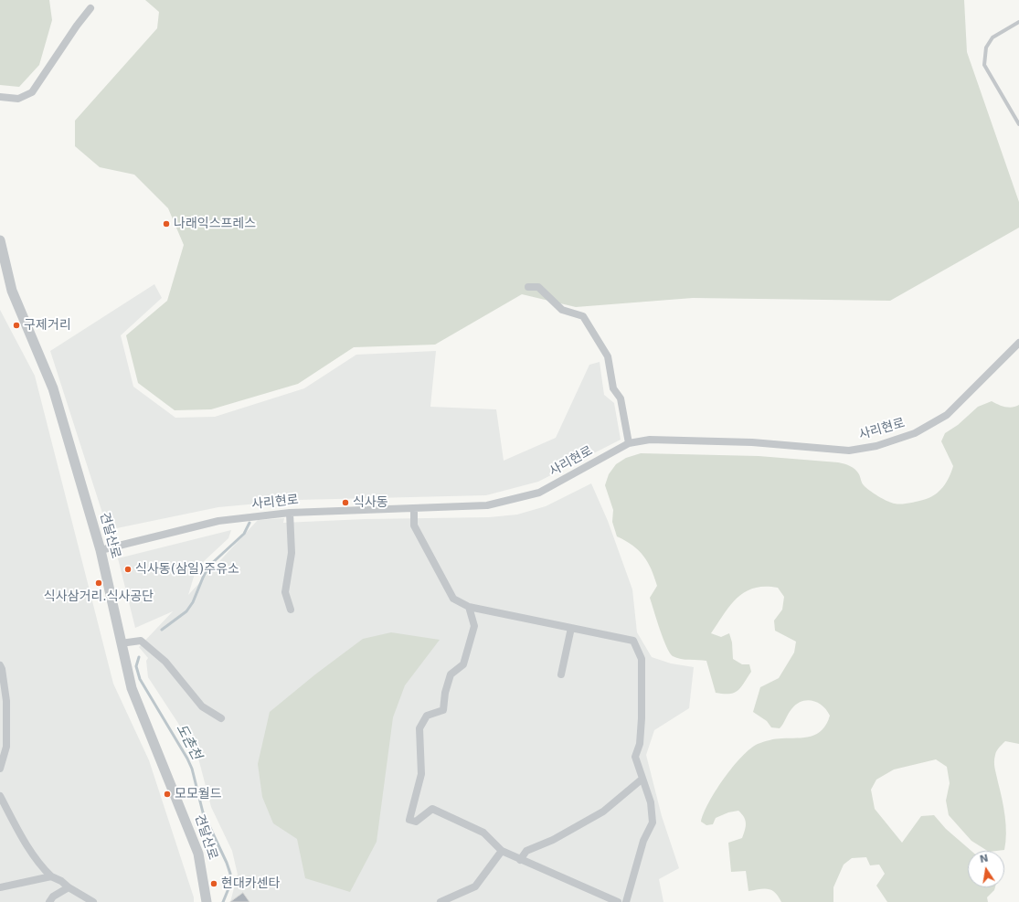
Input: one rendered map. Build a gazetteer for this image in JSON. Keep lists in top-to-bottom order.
{
  "streets": {
    "street": ["사리현로", "견달산로"]
  },
  "crossings": [
    ["사리현로", "견달산로"]
  ],
  "water": ["도촌천"],
  "places": [
    "나래익스프레스",
    "구제거리",
    "식사동",
    "식사동(삼일)주유소",
    "식사삼거리.식사공단",
    "모모월드",
    "현대카센타"
  ],
  "north": "top"
}
